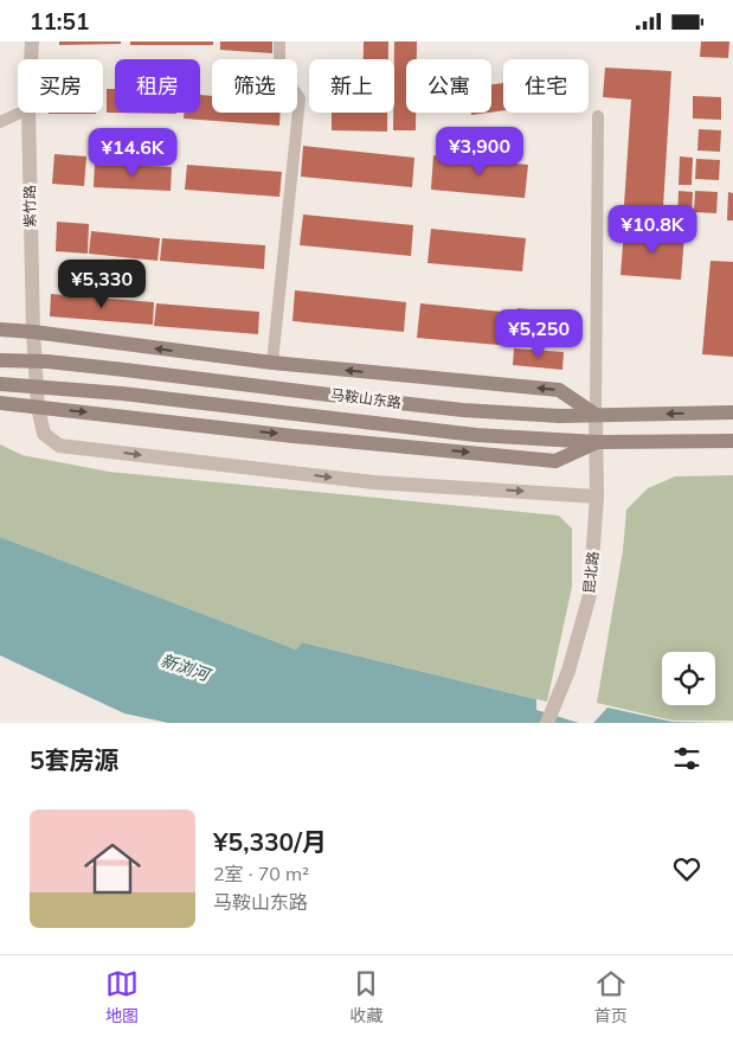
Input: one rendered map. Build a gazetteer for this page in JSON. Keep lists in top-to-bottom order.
{
  "streets": {
    "main road": ["马鞍山东路"],
    "street": ["紫竹路", "昆北路"]
  },
  "crossings": [
    ["紫竹路", "昆北路"],
    ["马鞍山东路", "昆北路"]
  ],
  "one_way": ["紫竹路"],
  "water": ["新浏河"],
  "page": {
    "status": "11:51",
    "chip": [
      "买房",
      "租房",
      "筛选",
      "新上",
      "公寓",
      "住宅"
    ],
    "price": [
      "¥3,900",
      "¥14.6K",
      "¥10.8K",
      "¥5,330",
      "¥5,250"
    ],
    "heading": "5套房源",
    "list": [
      {
        "name": "¥5,330/月",
        "note": "2室 · 70 m² · 马鞍山东路"
      }
    ],
    "tabs": ["地图", "收藏", "首页"]
  }
}
